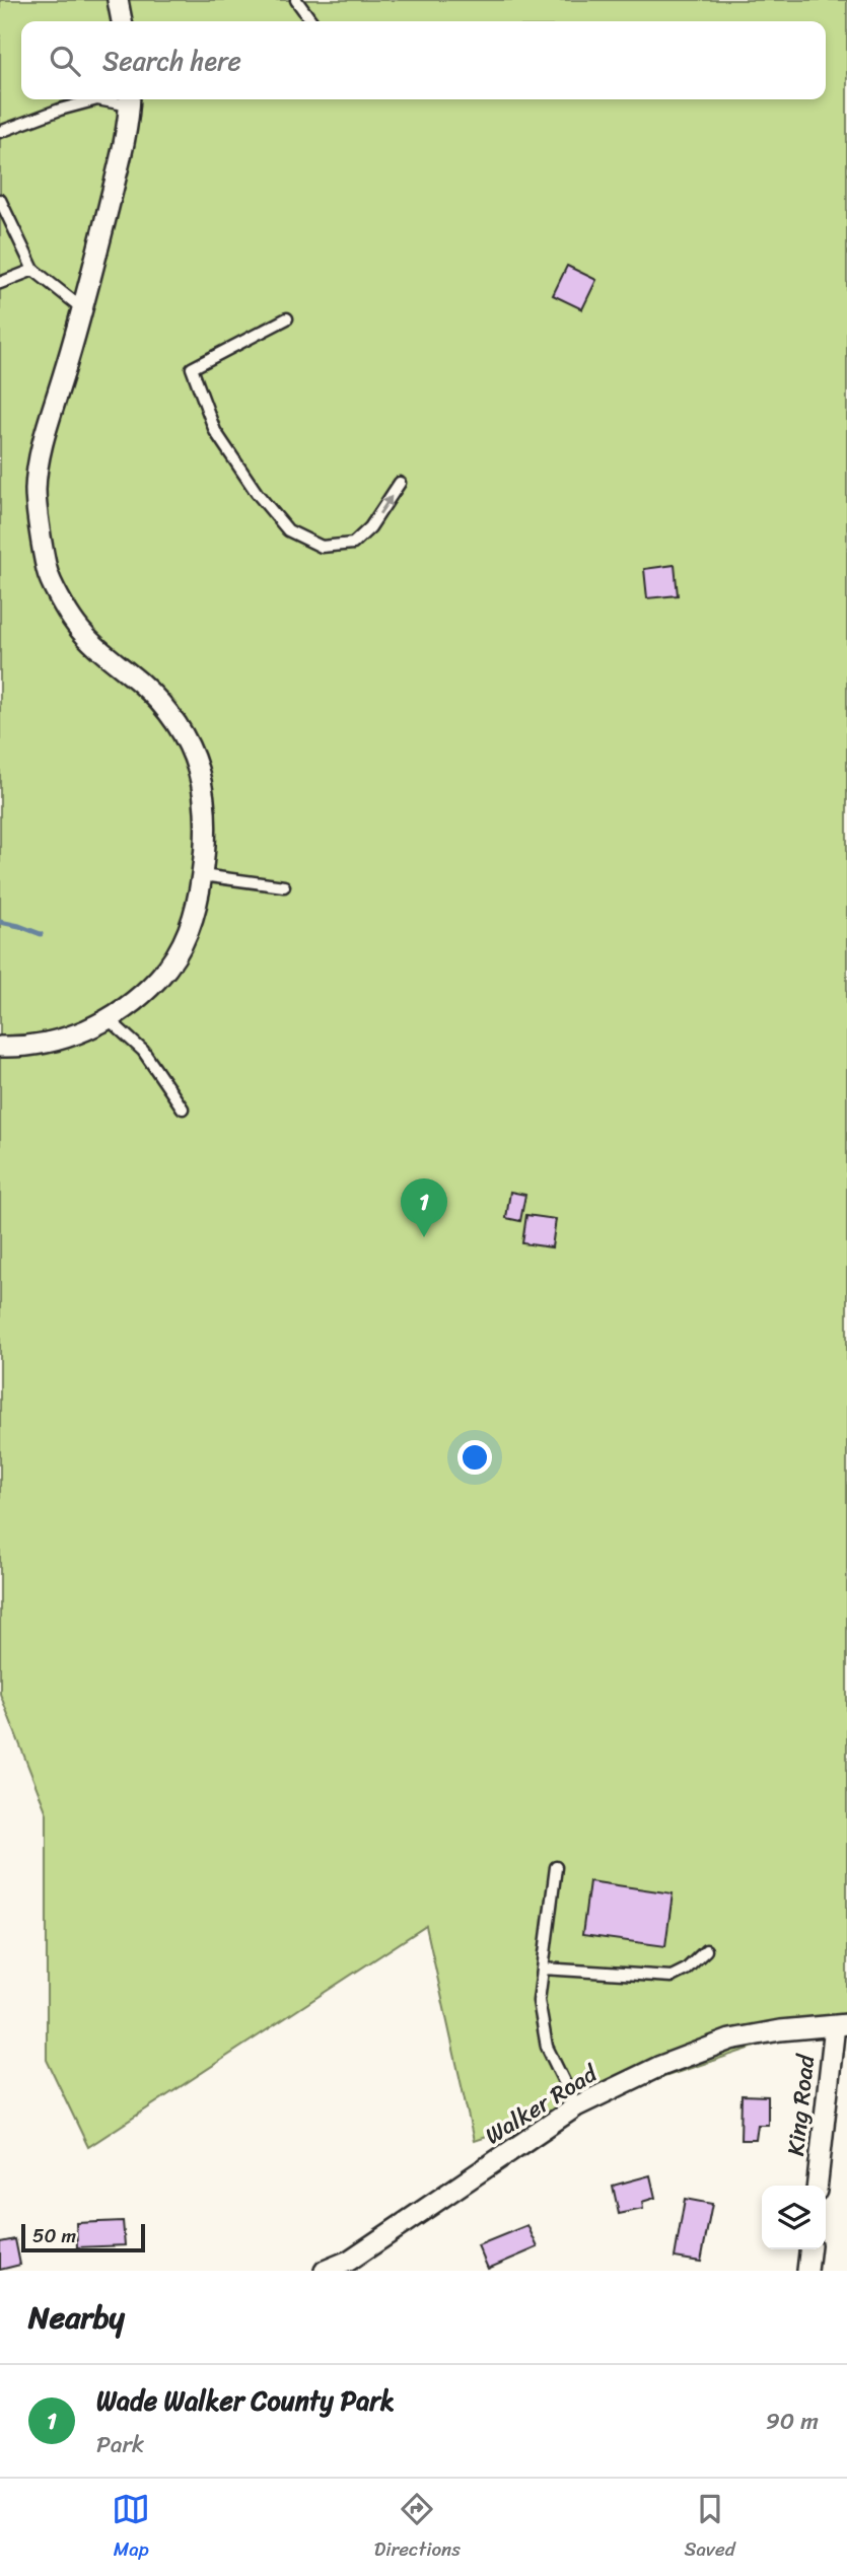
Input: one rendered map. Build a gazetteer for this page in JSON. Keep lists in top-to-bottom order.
{
  "streets": {
    "street": ["Walker Road", "King Road"]
  },
  "crossings": [
    ["Walker Road", "King Road"]
  ],
  "scale_bar": "50 m",
  "page": {
    "search": "Search here",
    "pins": "1",
    "scale": "50 m",
    "heading": "Nearby",
    "list": [
      {
        "mark": "1",
        "name": "Wade Walker County Park",
        "note": "Park",
        "value": "90 m"
      }
    ],
    "nav": ["Map", "Directions", "Saved"]
  }
}
